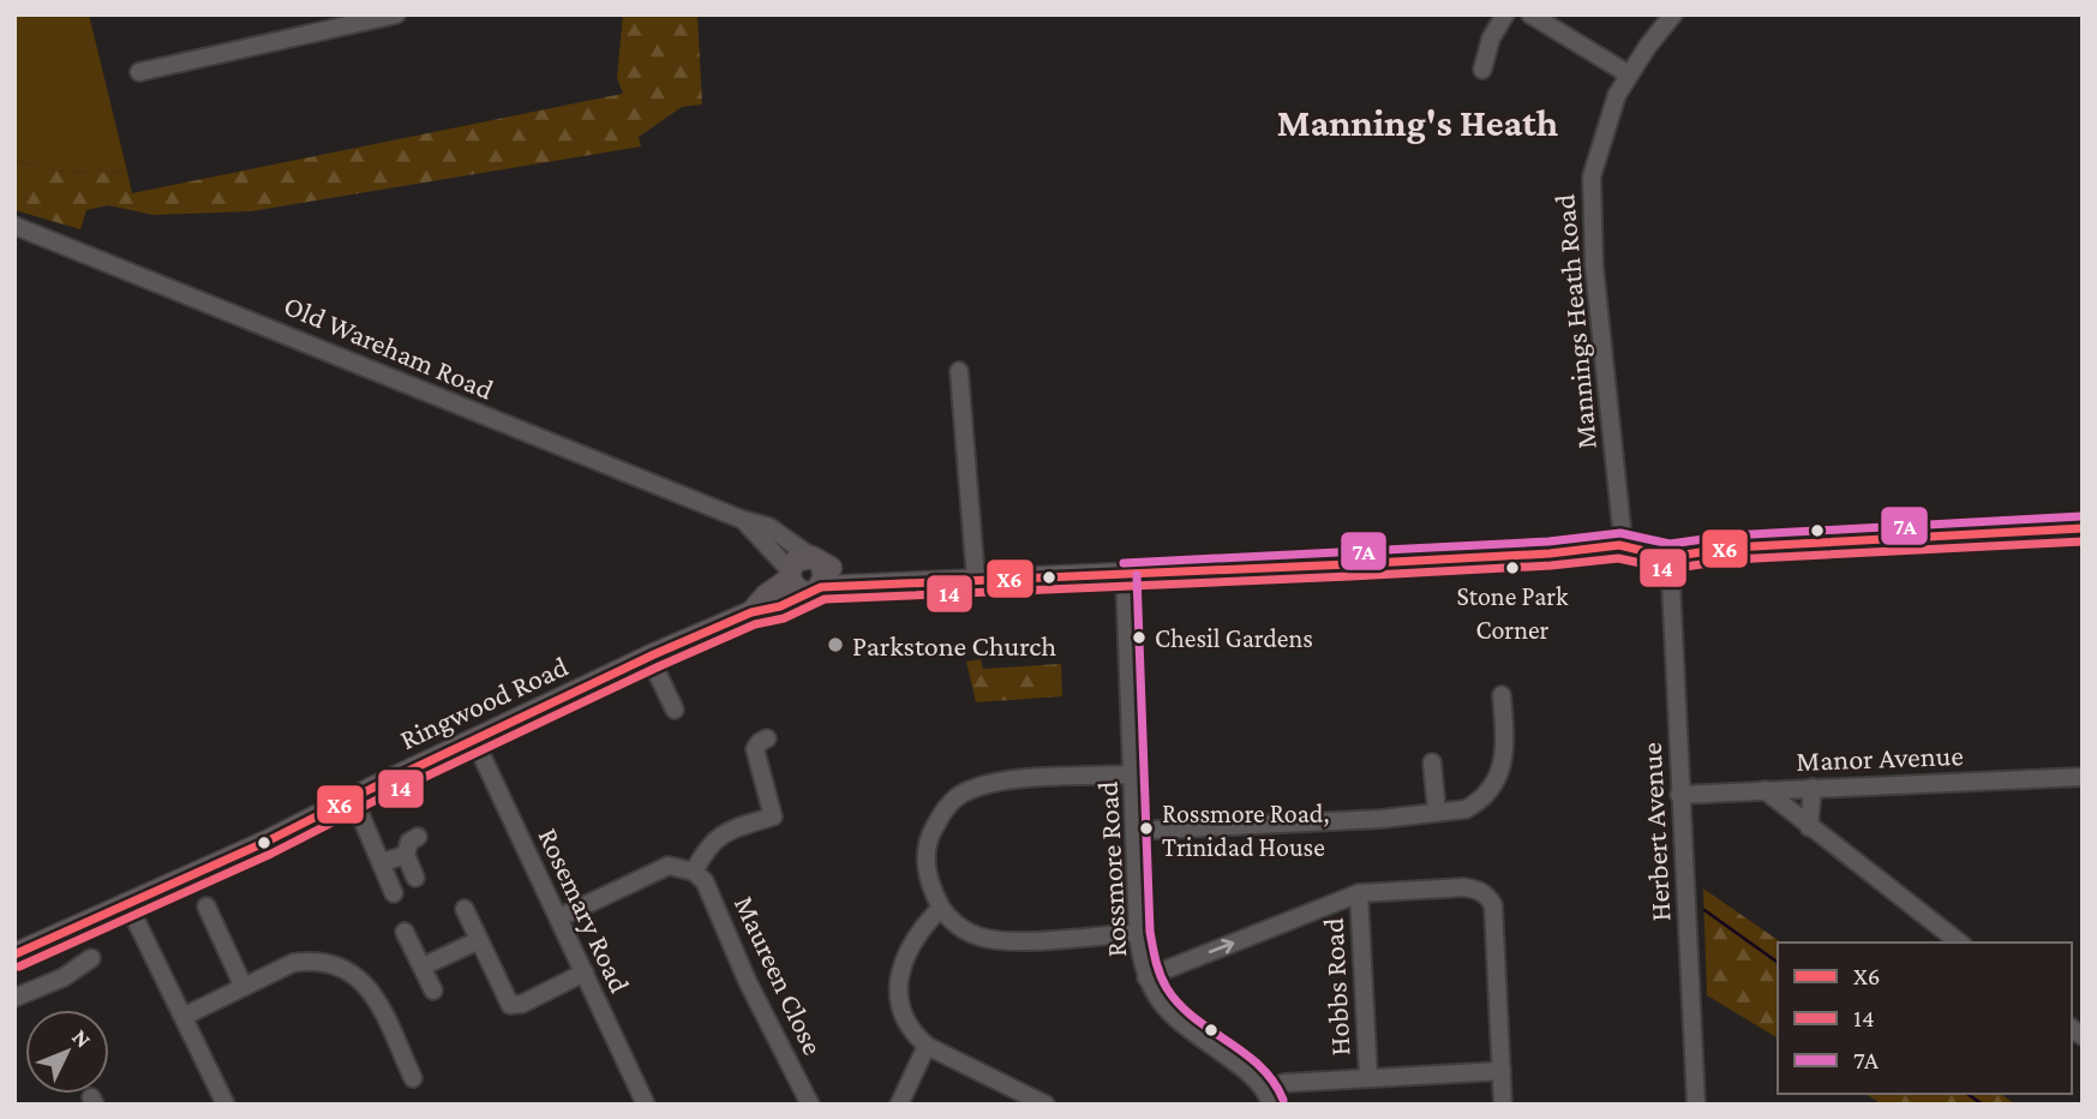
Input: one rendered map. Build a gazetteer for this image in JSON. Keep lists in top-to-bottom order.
{
  "streets": {
    "main road": ["Ringwood Road"],
    "street": [
      "Mannings Heath Road",
      "Old Wareham Road",
      "Manor Avenue",
      "Herbert Avenue",
      "Rossmore Road",
      "Rosemary Road",
      "Maureen Close",
      "Hobbs Road"
    ]
  },
  "crossings": [
    ["Old Wareham Road", "Ringwood Road"],
    ["Ringwood Road", "Rosemary Road"],
    ["Manor Avenue", "Herbert Avenue"]
  ],
  "districts": ["Manning's Heath"],
  "places": [
    "Stone Park Corner",
    "Chesil Gardens",
    "Parkstone Church",
    "Rossmore Road, Trinidad House"
  ],
  "lines": ["transit line 7A", "transit line X6", "transit line 14"],
  "legend": ["X6", "14", "7A"],
  "north": "top right"
}
